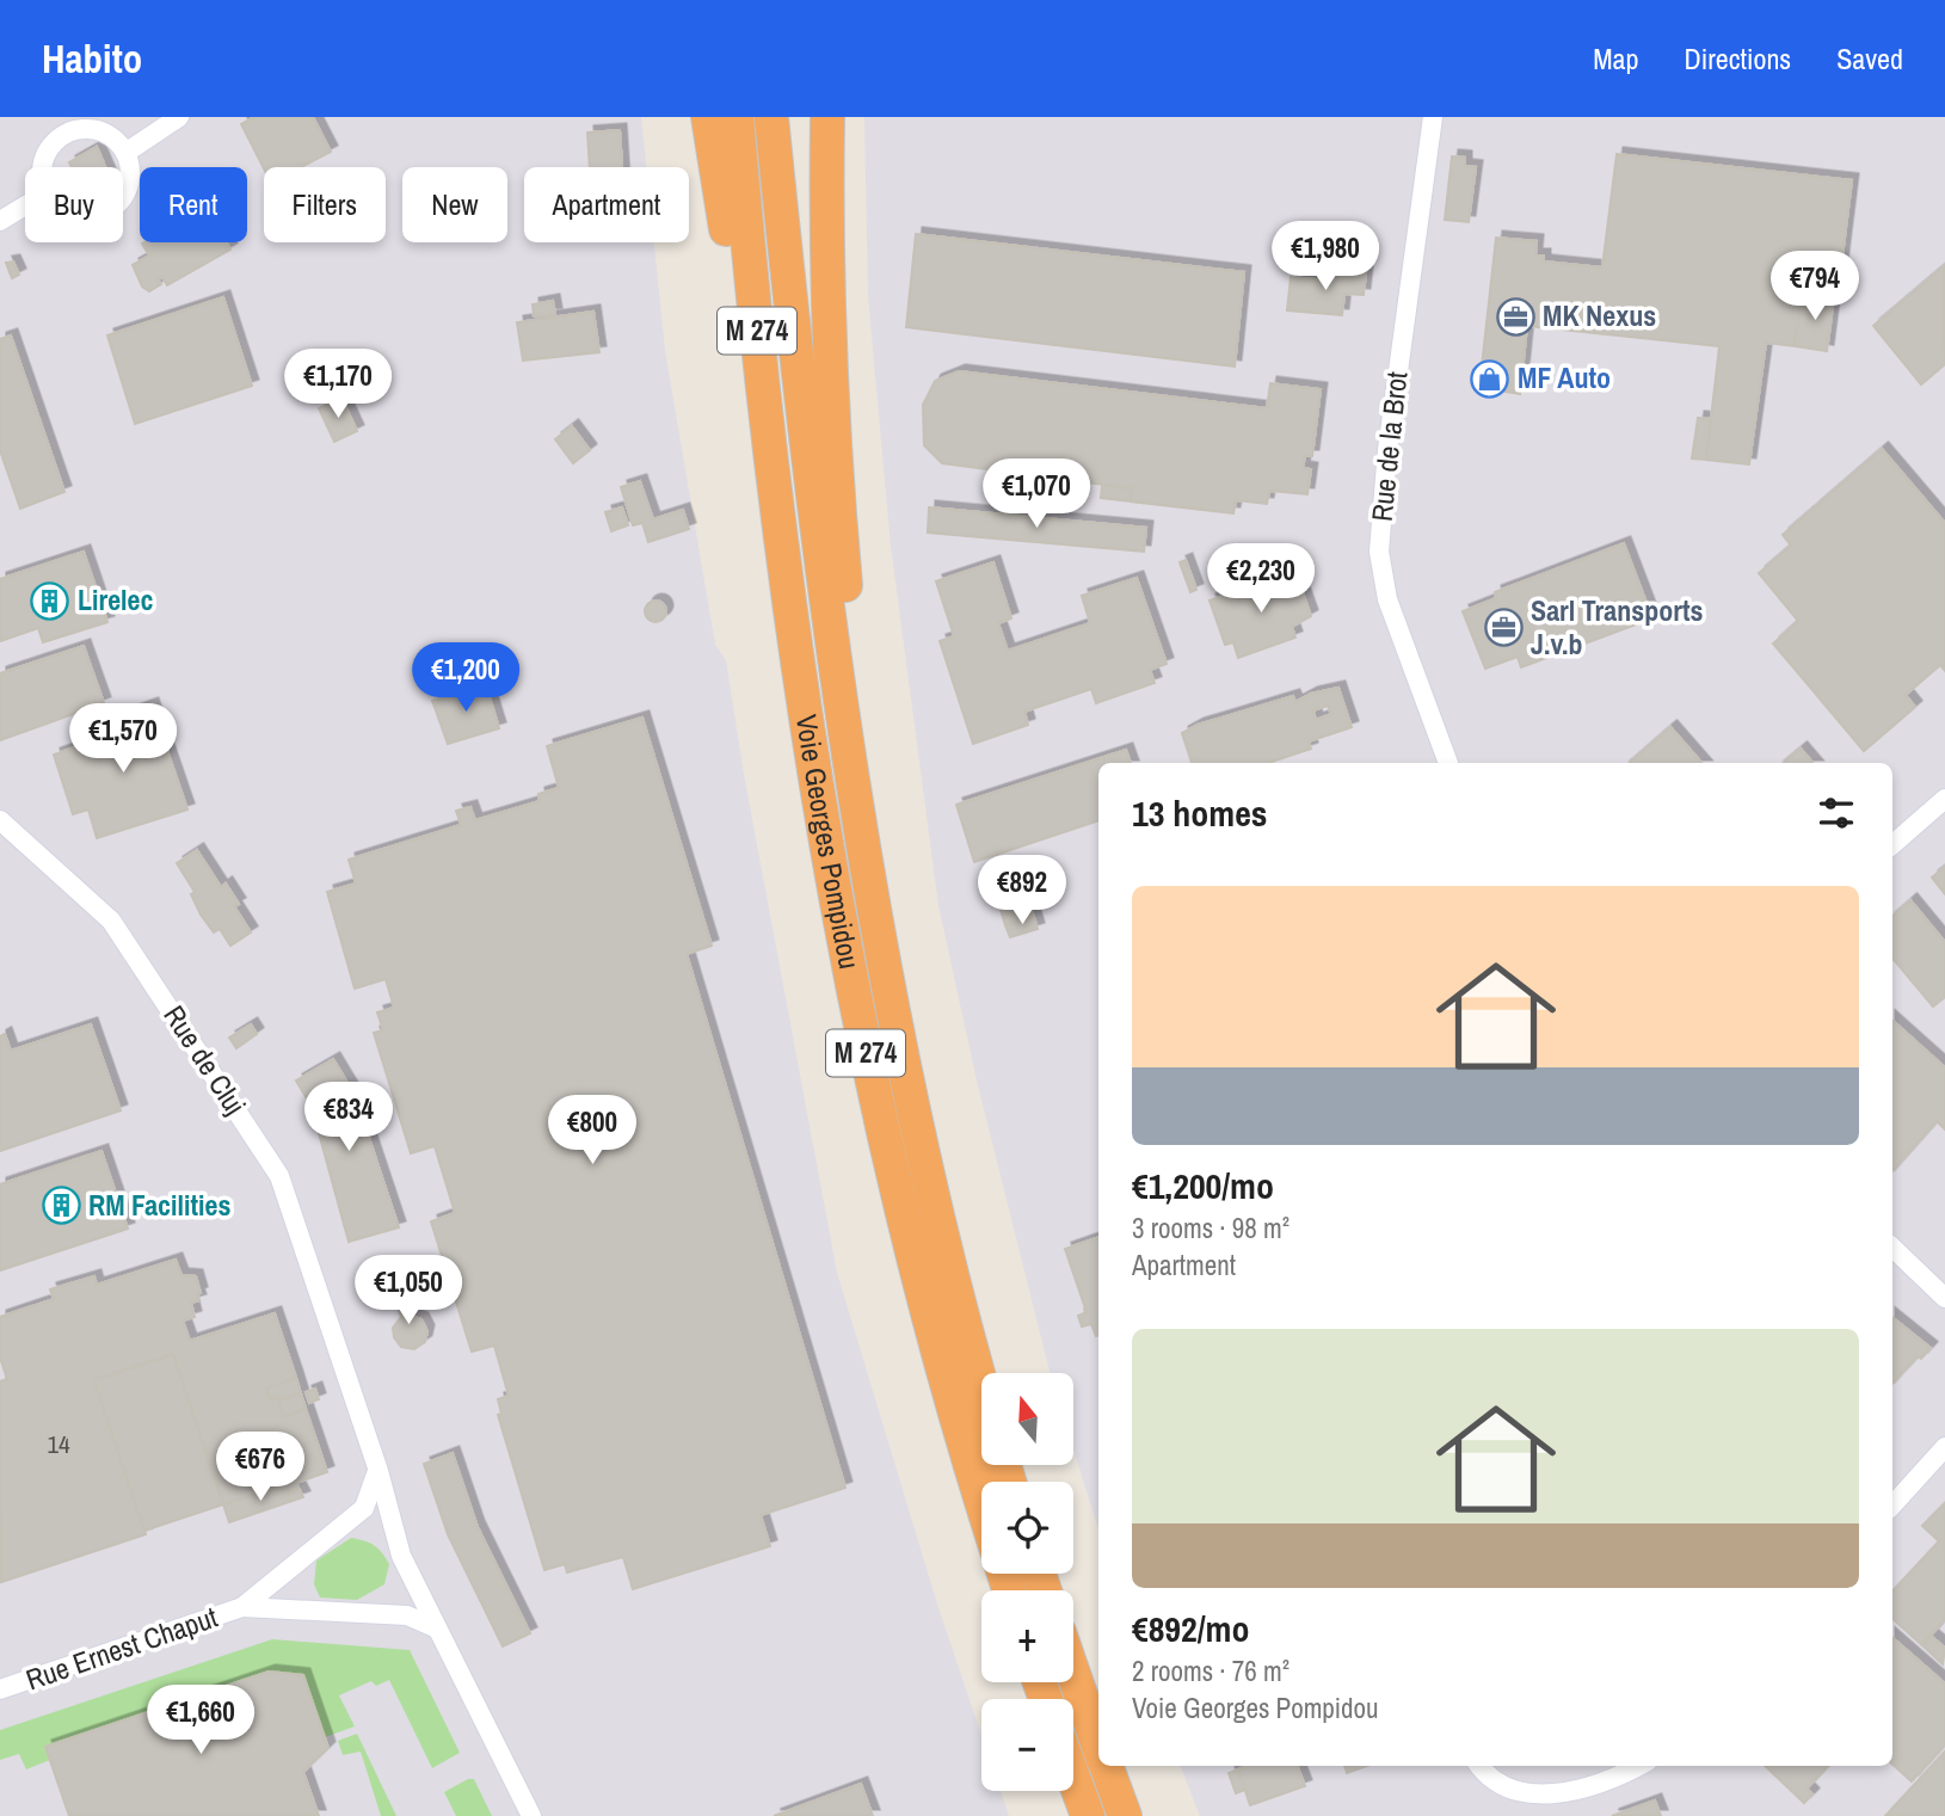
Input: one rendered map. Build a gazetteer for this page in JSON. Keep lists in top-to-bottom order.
{
  "streets": {
    "highway": ["M 274", "Voie Georges Pompidou"],
    "street": ["Rue de la Brot", "Rue de Cluj", "Rue Ernest Chaput"]
  },
  "crossings": [
    ["Rue de Cluj", "Rue Ernest Chaput"]
  ],
  "places": {
    "office": ["MK Nexus", "Sarl Transports J.v.b"],
    "shop": ["MF Auto"],
    "building": ["Lirelec", "RM Facilities"]
  },
  "house_numbers": ["14"],
  "north": "top",
  "page": {
    "header": "Habito",
    "nav": ["Map", "Directions", "Saved"],
    "chip": [
      "Buy",
      "Rent",
      "Filters",
      "New",
      "Apartment"
    ],
    "price": [
      "€1,980",
      "€794",
      "€1,170",
      "€1,070",
      "€2,230",
      "€1,200",
      "€1,570",
      "€892",
      "€834",
      "€800",
      "€1,050",
      "€676",
      "€1,660"
    ],
    "heading": "13 homes",
    "list": [
      {
        "name": "€1,200/mo",
        "note": "3 rooms · 98 m² · Apartment"
      },
      {
        "name": "€892/mo",
        "note": "2 rooms · 76 m² · Voie Georges Pompidou"
      }
    ],
    "map_buttons": ["+", "−"]
  }
}
